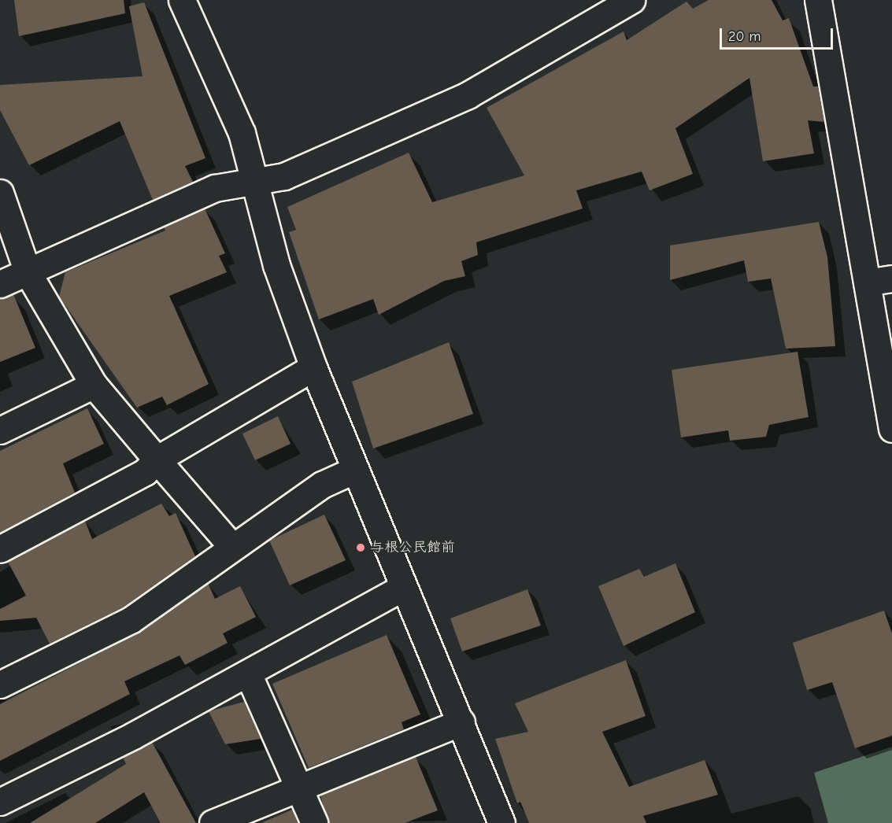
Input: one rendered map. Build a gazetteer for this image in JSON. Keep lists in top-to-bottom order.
{
  "places": ["与根公民館前"],
  "scale_bar": "20 m"
}
